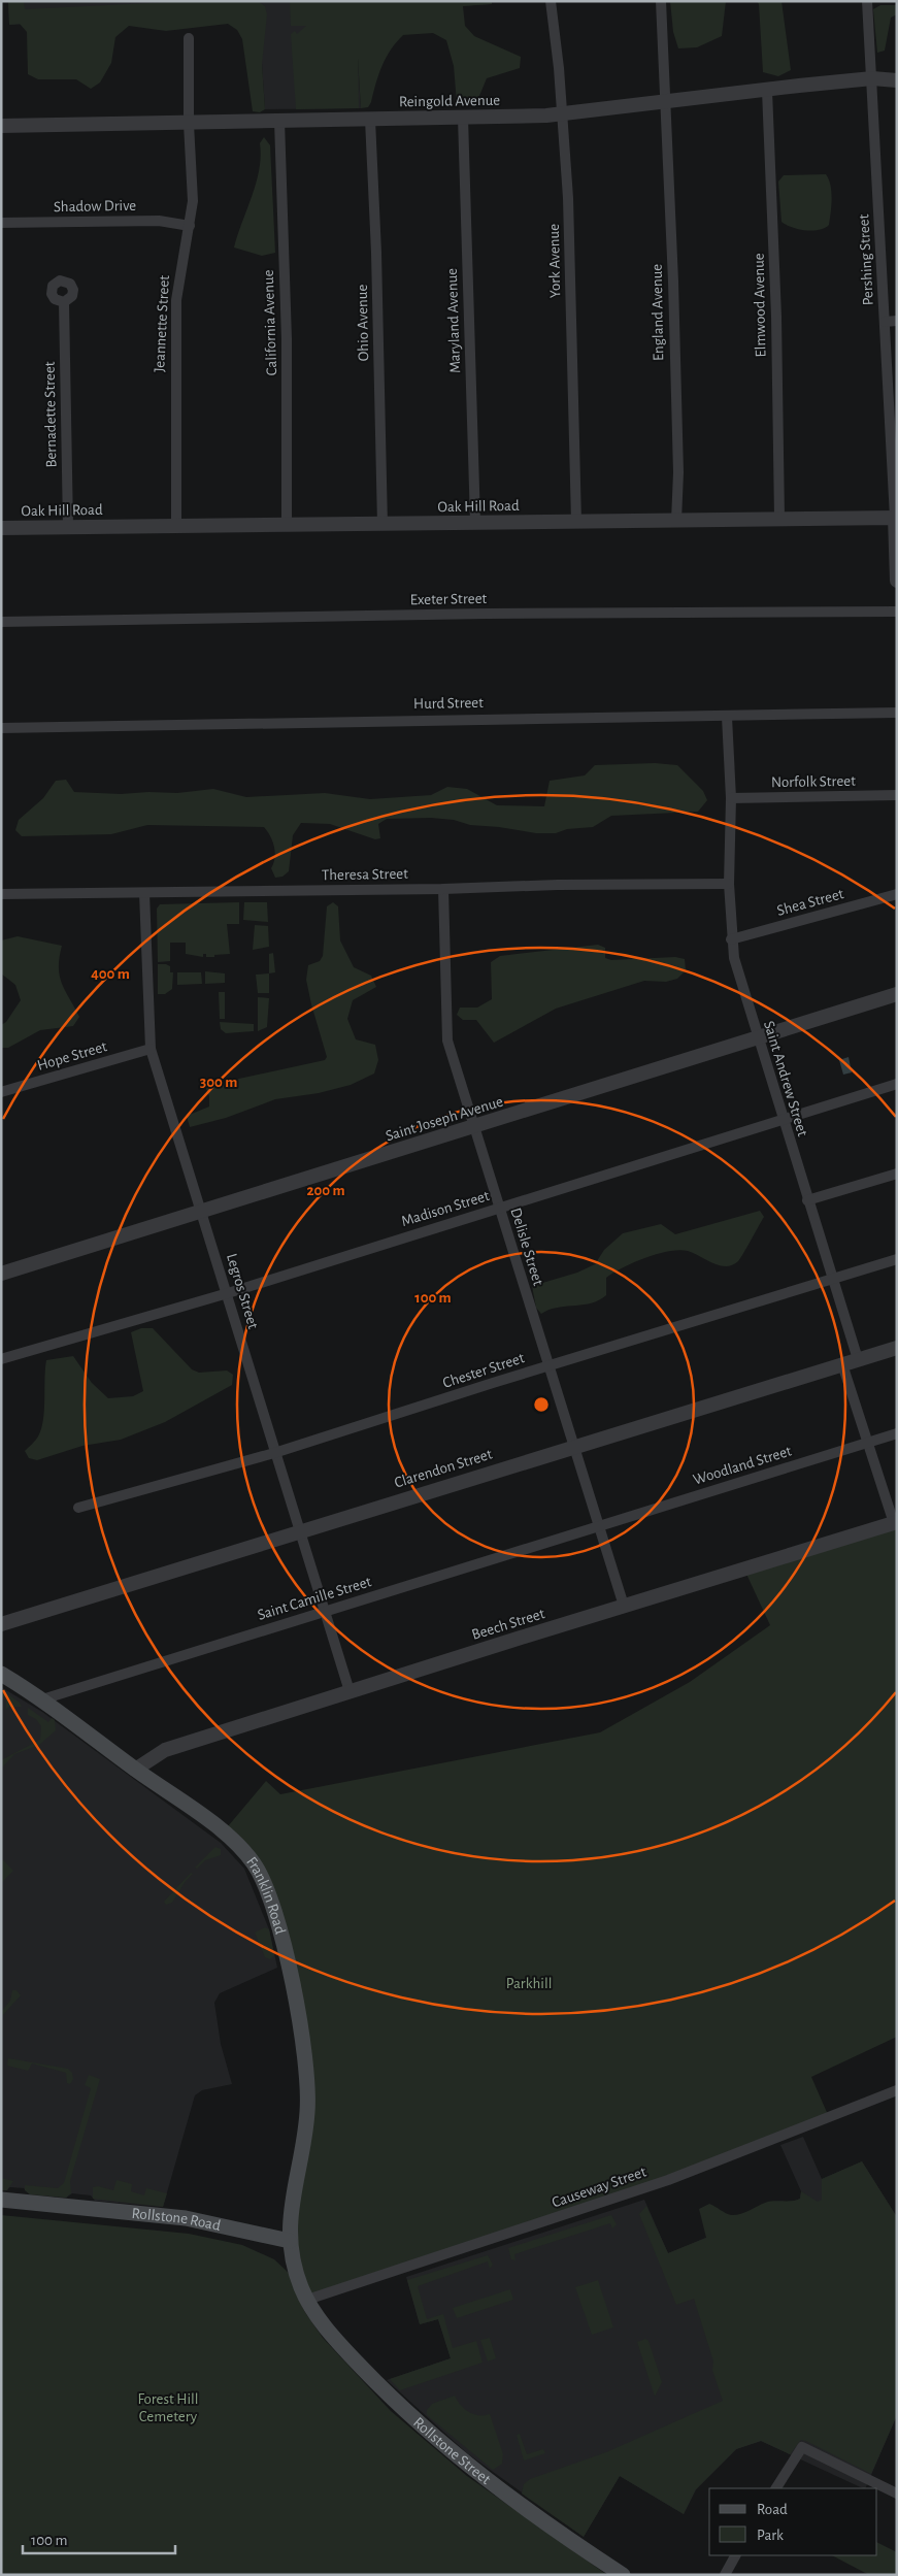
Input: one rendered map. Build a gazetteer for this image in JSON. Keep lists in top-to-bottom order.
{
  "streets": {
    "main road": ["Franklin Road", "Rollstone Road", "Rollstone Street"],
    "street": [
      "Reingold Avenue",
      "Shadow Drive",
      "Pershing Street",
      "York Avenue",
      "Elmwood Avenue",
      "England Avenue",
      "Maryland Avenue",
      "California Avenue",
      "Ohio Avenue",
      "Jeannette Street",
      "Bernadette Street",
      "Oak Hill Road",
      "Exeter Street",
      "Hurd Street",
      "Norfolk Street",
      "Theresa Street",
      "Shea Street",
      "Hope Street",
      "Saint Andrew Street",
      "Saint Joseph Avenue",
      "Madison Street",
      "Delisle Street",
      "Legros Street",
      "Chester Street",
      "Woodland Street",
      "Clarendon Street",
      "Saint Camille Street",
      "Beech Street",
      "Causeway Street"
    ]
  },
  "crossings": [
    ["Reingold Avenue", "Pershing Street"],
    ["Reingold Avenue", "York Avenue"],
    ["Reingold Avenue", "Elmwood Avenue"],
    ["Reingold Avenue", "England Avenue"],
    ["Reingold Avenue", "Maryland Avenue"],
    ["Reingold Avenue", "California Avenue"],
    ["Reingold Avenue", "Ohio Avenue"],
    ["Reingold Avenue", "Jeannette Street"],
    ["Shadow Drive", "Jeannette Street"],
    ["Pershing Street", "Oak Hill Road"],
    ["York Avenue", "Oak Hill Road"],
    ["Elmwood Avenue", "Oak Hill Road"],
    ["England Avenue", "Oak Hill Road"],
    ["Maryland Avenue", "Oak Hill Road"],
    ["California Avenue", "Oak Hill Road"],
    ["Ohio Avenue", "Oak Hill Road"],
    ["Jeannette Street", "Oak Hill Road"],
    ["Bernadette Street", "Oak Hill Road"],
    ["Hurd Street", "Saint Andrew Street"],
    ["Norfolk Street", "Saint Andrew Street"],
    ["Theresa Street", "Saint Andrew Street"],
    ["Theresa Street", "Delisle Street"],
    ["Theresa Street", "Legros Street"],
    ["Shea Street", "Saint Andrew Street"],
    ["Hope Street", "Legros Street"],
    ["Saint Andrew Street", "Saint Joseph Avenue"],
    ["Saint Andrew Street", "Madison Street"],
    ["Saint Andrew Street", "Chester Street"],
    ["Saint Andrew Street", "Clarendon Street"],
    ["Saint Joseph Avenue", "Delisle Street"],
    ["Saint Joseph Avenue", "Legros Street"],
    ["Madison Street", "Delisle Street"],
    ["Madison Street", "Legros Street"],
    ["Delisle Street", "Chester Street"],
    ["Delisle Street", "Woodland Street"],
    ["Delisle Street", "Clarendon Street"],
    ["Delisle Street", "Saint Camille Street"],
    ["Delisle Street", "Beech Street"],
    ["Legros Street", "Chester Street"],
    ["Legros Street", "Clarendon Street"],
    ["Legros Street", "Saint Camille Street"],
    ["Legros Street", "Beech Street"],
    ["Woodland Street", "Saint Camille Street"],
    ["Saint Camille Street", "Franklin Road"],
    ["Beech Street", "Franklin Road"],
    ["Franklin Road", "Rollstone Road"],
    ["Causeway Street", "Rollstone Street"]
  ],
  "parks": ["Parkhill", "Forest Hill Cemetery"],
  "legend": ["Road", "Park"],
  "scale_bar": "100 m",
  "rings": [
    "400 m",
    "300 m",
    "200 m",
    "100 m"
  ]
}
